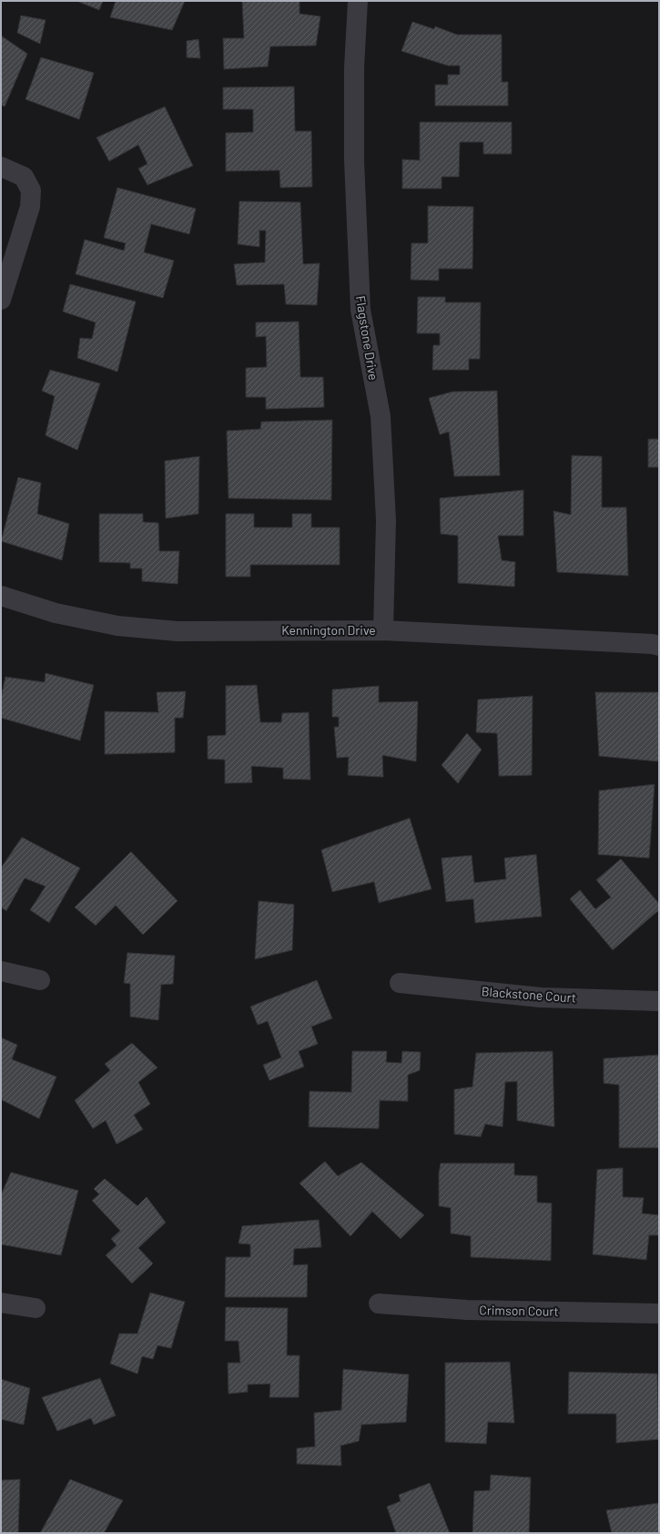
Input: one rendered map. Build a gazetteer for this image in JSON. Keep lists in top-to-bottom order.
{
  "streets": {
    "street": [
      "Flagstone Drive",
      "Kennington Drive",
      "Blackstone Court",
      "Crimson Court"
    ]
  },
  "crossings": [
    ["Flagstone Drive", "Kennington Drive"]
  ]
}
